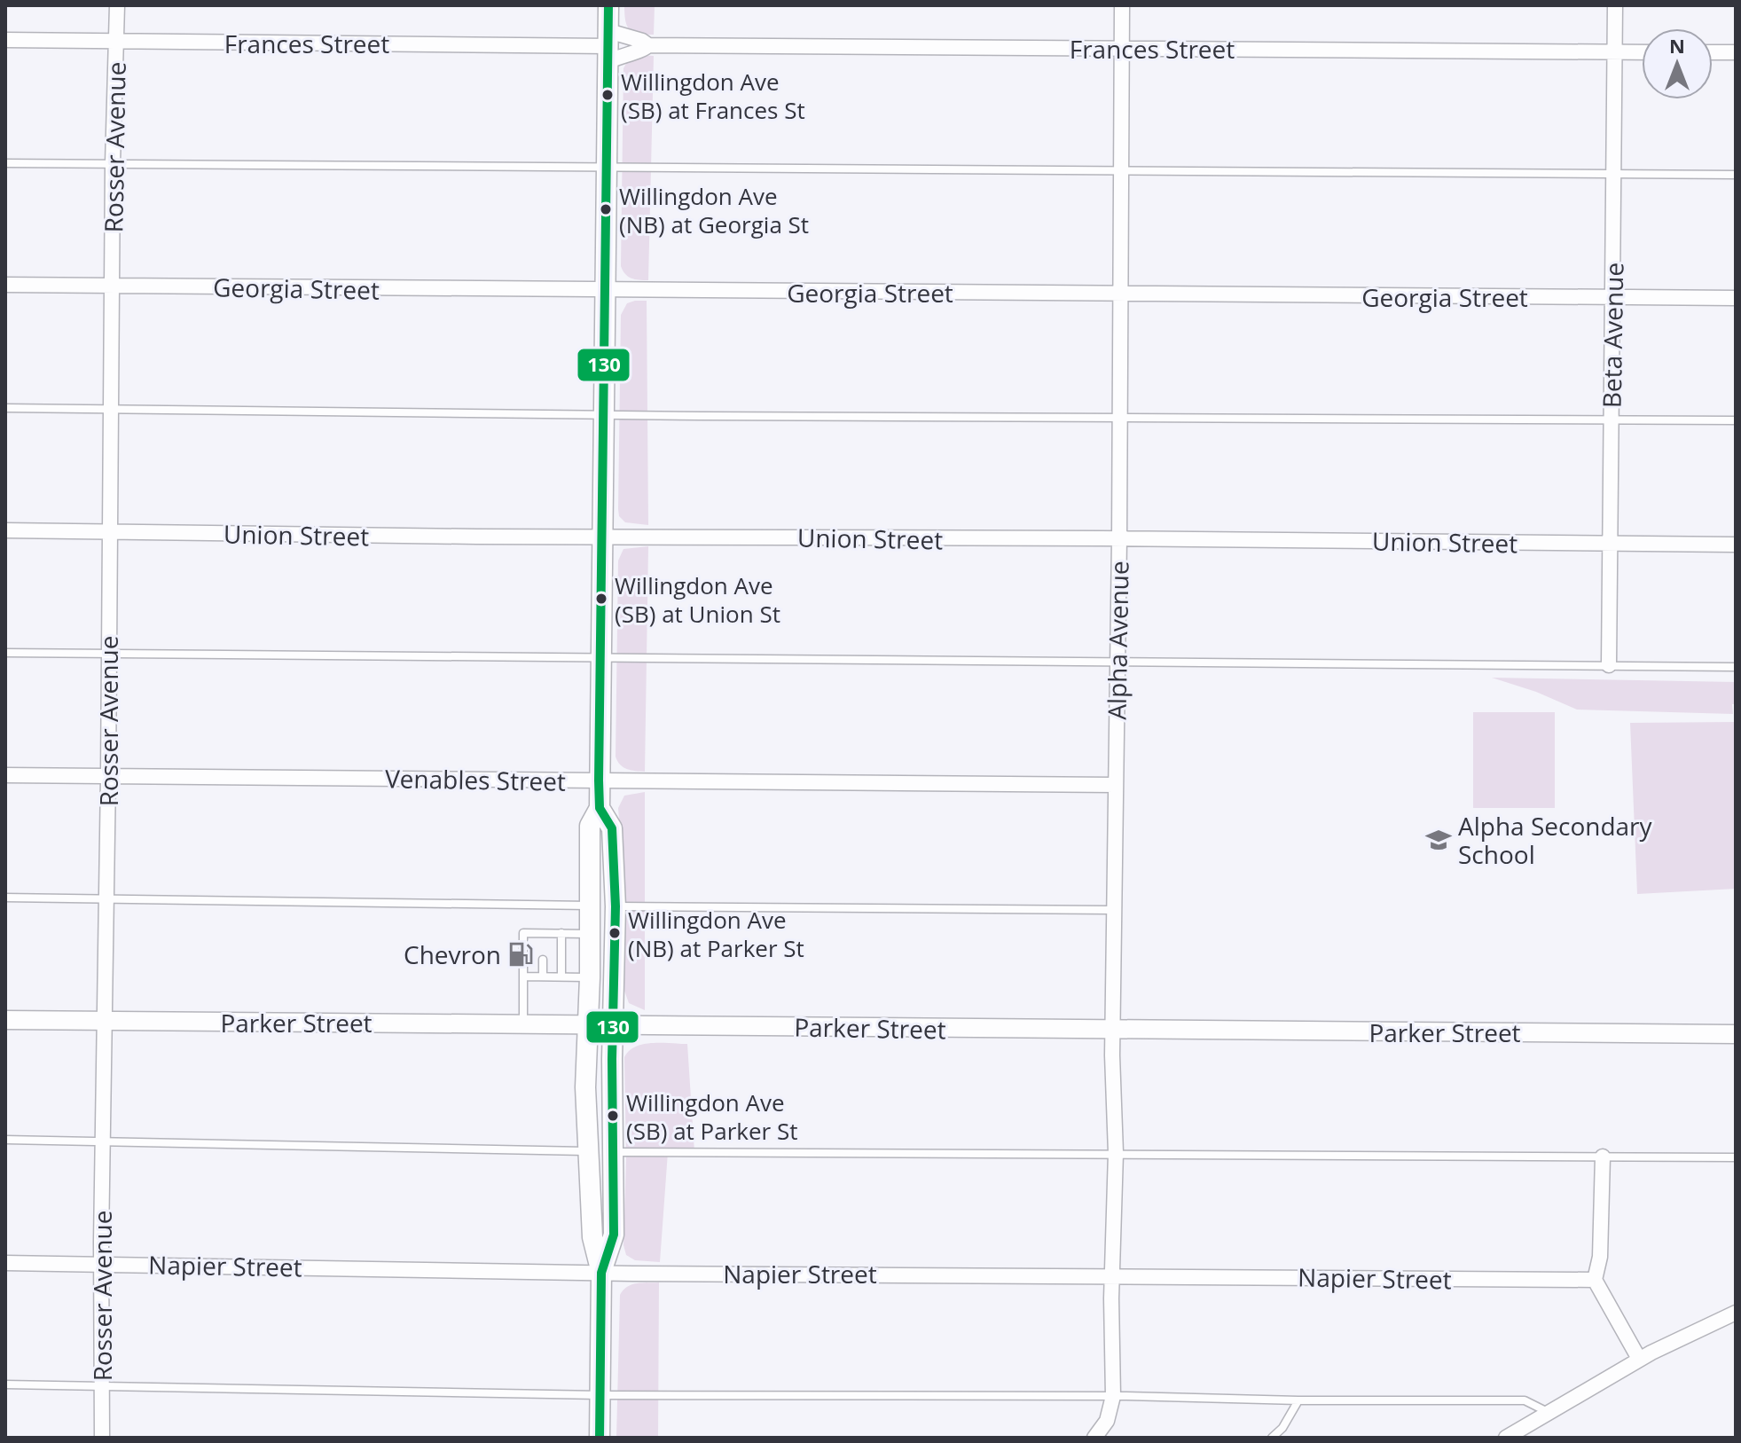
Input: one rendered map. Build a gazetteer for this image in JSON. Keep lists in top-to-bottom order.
{
  "streets": {
    "street": [
      "Frances Street",
      "Rosser Avenue",
      "Georgia Street",
      "Beta Avenue",
      "Union Street",
      "Alpha Avenue",
      "Venables Street",
      "Parker Street",
      "Napier Street"
    ]
  },
  "crossings": [
    ["Frances Street", "Rosser Avenue"],
    ["Frances Street", "Beta Avenue"],
    ["Frances Street", "Alpha Avenue"],
    ["Rosser Avenue", "Georgia Street"],
    ["Rosser Avenue", "Union Street"],
    ["Rosser Avenue", "Venables Street"],
    ["Rosser Avenue", "Parker Street"],
    ["Rosser Avenue", "Napier Street"],
    ["Georgia Street", "Beta Avenue"],
    ["Georgia Street", "Alpha Avenue"],
    ["Beta Avenue", "Union Street"],
    ["Union Street", "Alpha Avenue"],
    ["Alpha Avenue", "Venables Street"],
    ["Alpha Avenue", "Parker Street"],
    ["Alpha Avenue", "Napier Street"]
  ],
  "places": {
    "other": [
      "Willingdon Ave (SB) at Frances St",
      "Willingdon Ave (NB) at Georgia St",
      "Willingdon Ave (SB) at Union St",
      "Willingdon Ave (NB) at Parker St",
      "Willingdon Ave (SB) at Parker St"
    ],
    "school or university": ["Alpha Secondary School"],
    "fuel station": ["Chevron"]
  },
  "lines": ["transit line 130"],
  "north": "top"
}
